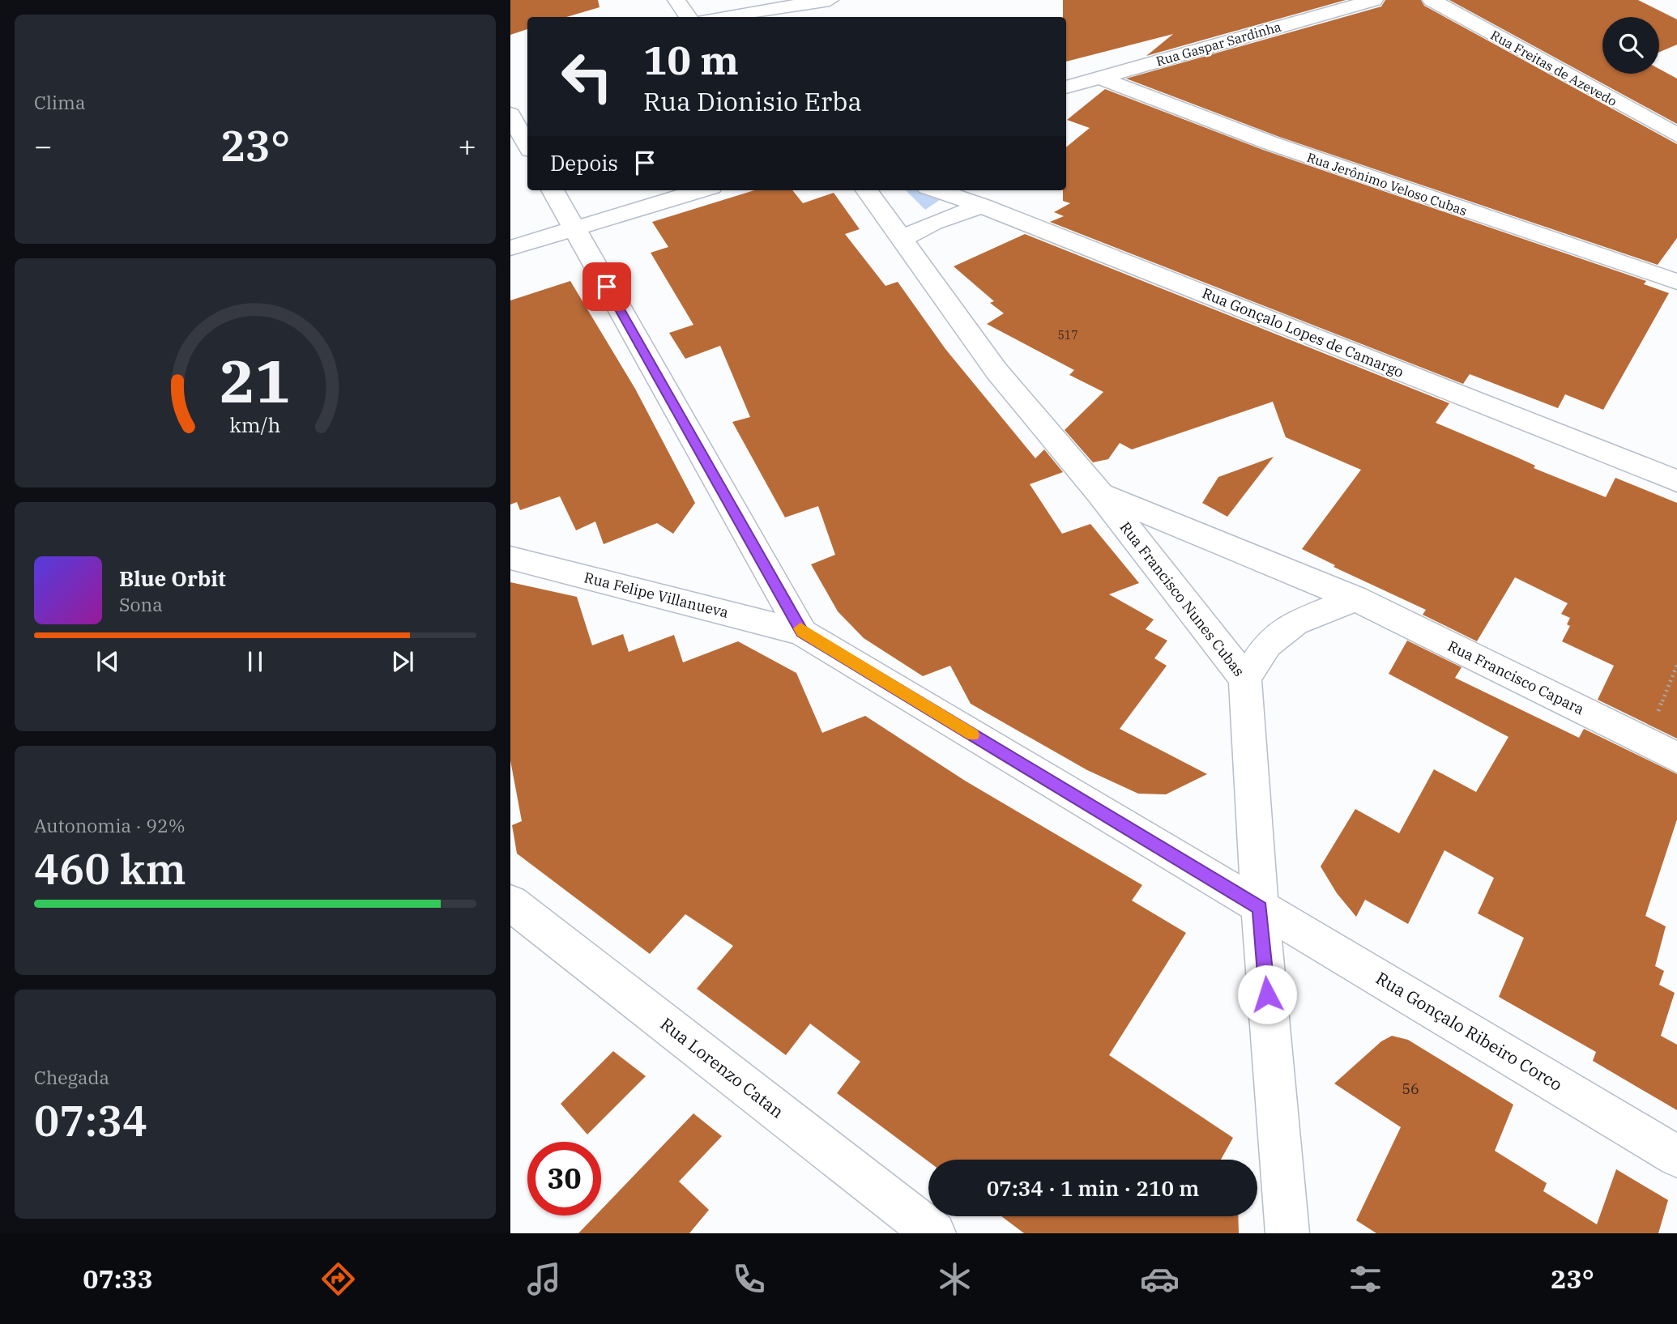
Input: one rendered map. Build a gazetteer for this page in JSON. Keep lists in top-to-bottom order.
{
  "streets": {
    "street": [
      "Rua Gaspar Sardinha",
      "Rua Freitas de Azevedo",
      "Rua Jerônimo Veloso Cubas",
      "Rua Gonçalo Lopes de Camargo",
      "Rua Felipe Villanueva",
      "Rua Francisco Nunes Cubas",
      "Rua Francisco Capara",
      "Rua Gonçalo Ribeiro Corco",
      "Rua Lorenzo Catan"
    ]
  },
  "crossings": [
    ["Rua Gaspar Sardinha", "Rua Jerônimo Veloso Cubas"],
    ["Rua Felipe Villanueva", "Rua Gonçalo Ribeiro Corco"],
    ["Rua Francisco Nunes Cubas", "Rua Francisco Capara"],
    ["Rua Francisco Nunes Cubas", "Rua Gonçalo Ribeiro Corco"]
  ],
  "house_numbers": ["517", "56"],
  "page": {
    "tile": [
      "Clima",
      ["Autonomia · 92%", "460 km"],
      ["Chegada", "07:34"]
    ],
    "turn": ["10 m", "Rua Dionisio Erba"],
    "heat": ["−", "23°", "+"],
    "then": "Depois",
    "song": ["Blue Orbit", "Sona"],
    "limit": "30",
    "trip": "07:34 · 1 min · 210 m",
    "tabs": ["07:33", "23°"],
    "gauge": ["21", "km/h"]
  }
}
